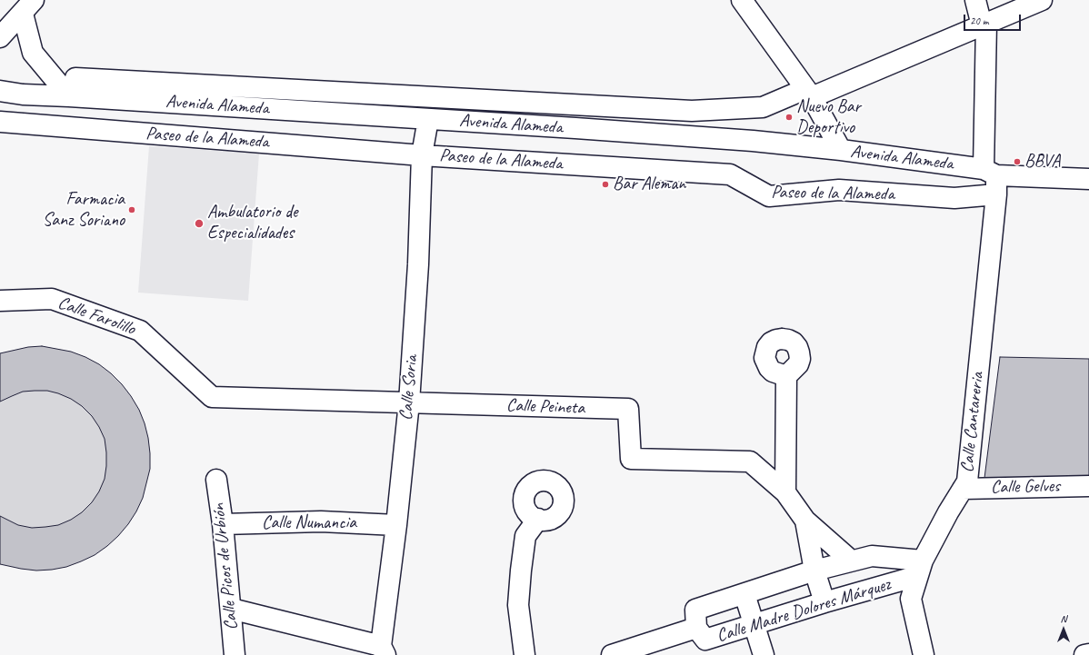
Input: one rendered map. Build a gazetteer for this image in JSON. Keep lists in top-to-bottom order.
{
  "streets": {
    "street": [
      "Avenida Alameda",
      "Paseo de la Alameda",
      "Calle Farolillo",
      "Calle Soria",
      "Calle Peineta",
      "Calle Cantareria",
      "Calle Gelves",
      "Calle Numancia",
      "Calle Picos de Urbión",
      "Calle Madre Dolores Márquez"
    ]
  },
  "crossings": [
    ["Avenida Alameda", "Paseo de la Alameda"],
    ["Avenida Alameda", "Calle Soria"],
    ["Avenida Alameda", "Calle Cantareria"],
    ["Paseo de la Alameda", "Calle Soria"],
    ["Paseo de la Alameda", "Calle Cantareria"],
    ["Calle Farolillo", "Calle Peineta"],
    ["Calle Soria", "Calle Peineta"],
    ["Calle Soria", "Calle Numancia"],
    ["Calle Cantareria", "Calle Gelves"],
    ["Calle Cantareria", "Calle Madre Dolores Márquez"],
    ["Calle Numancia", "Calle Picos de Urbión"]
  ],
  "places": [
    "Nuevo Bar Deportivo",
    "BBVA",
    "Bar Aleman",
    "Farmacia Sanz Soriano",
    "Ambulatorio de Especialidades"
  ],
  "scale_bar": "20 m",
  "north": "top"
}
